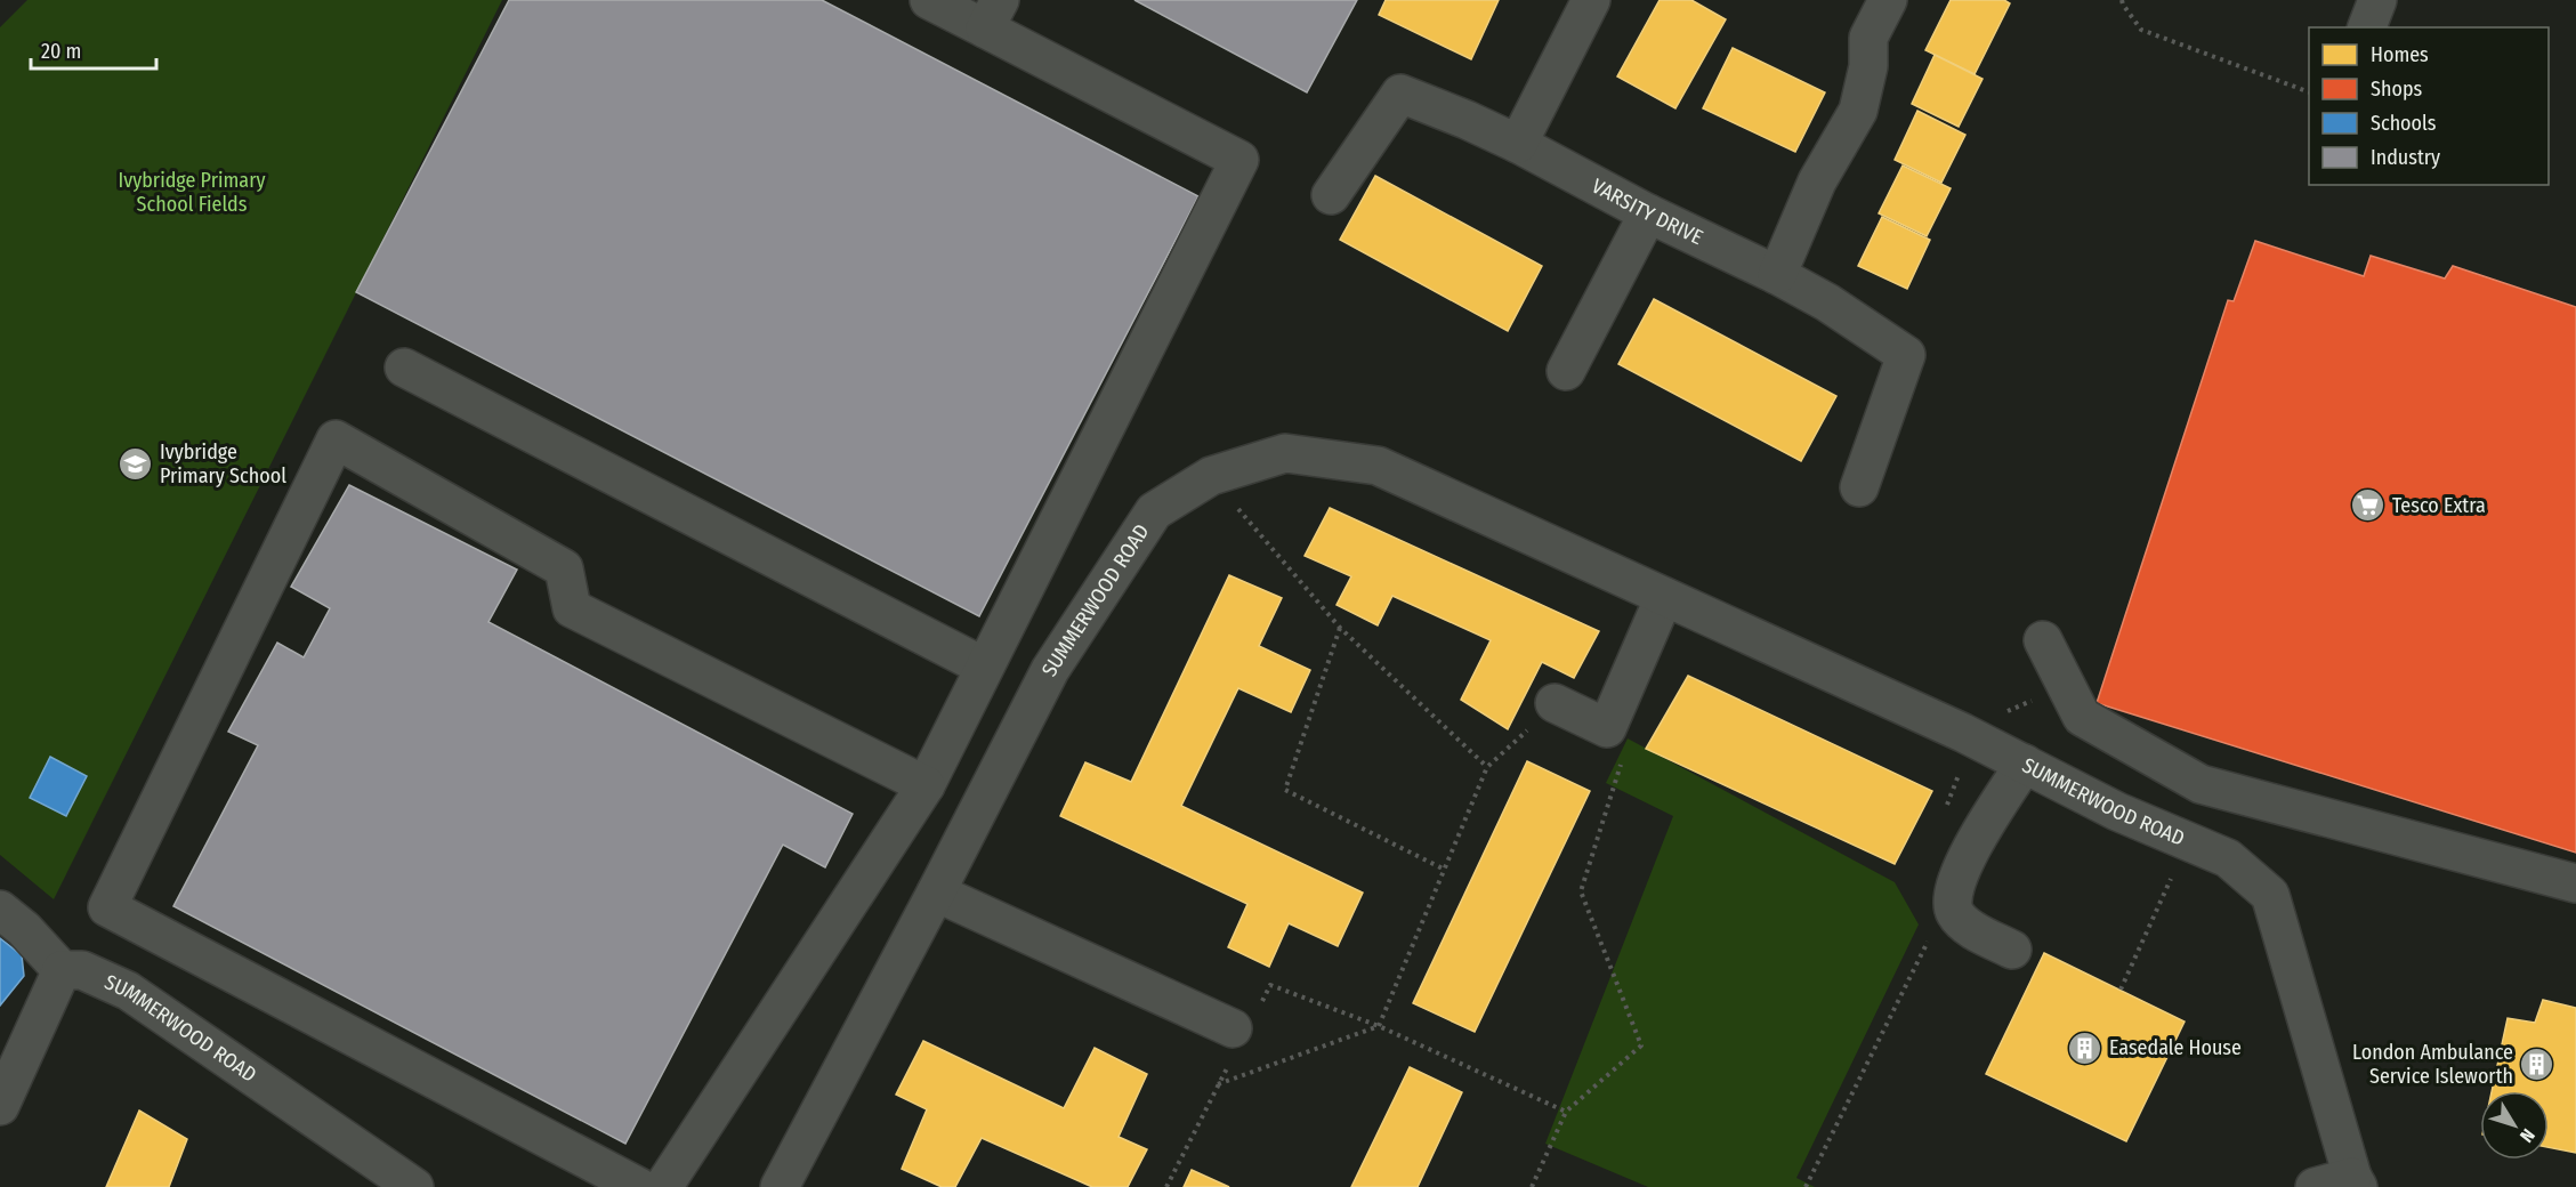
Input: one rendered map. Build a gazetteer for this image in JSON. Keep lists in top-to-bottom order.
{
  "streets": {
    "street": ["VARSITY DRIVE", "SUMMERWOOD ROAD"]
  },
  "parks": ["Ivybridge Primary School Fields"],
  "places": {
    "school or university": ["Ivybridge Primary School"],
    "supermarket": ["Tesco Extra"],
    "building": ["Easedale House", "London Ambulance Service Isleworth"]
  },
  "legend": [
    "Homes",
    "Shops",
    "Schools",
    "Industry"
  ],
  "scale_bar": "20 m",
  "north": "bottom right"
}
